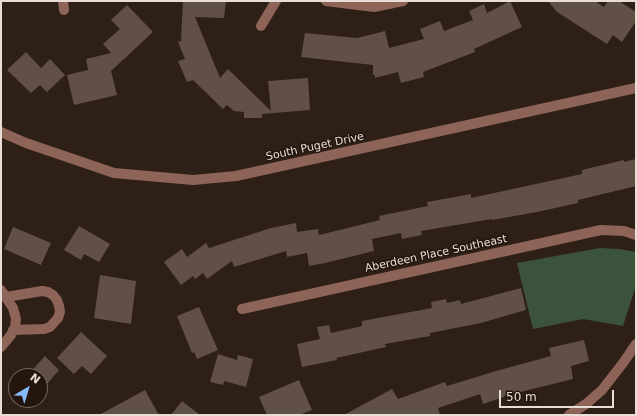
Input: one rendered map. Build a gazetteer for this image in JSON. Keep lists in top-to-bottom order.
{
  "streets": {
    "street": ["South Puget Drive", "Aberdeen Place Southeast"]
  },
  "scale_bar": "50 m",
  "north": "top right"
}
